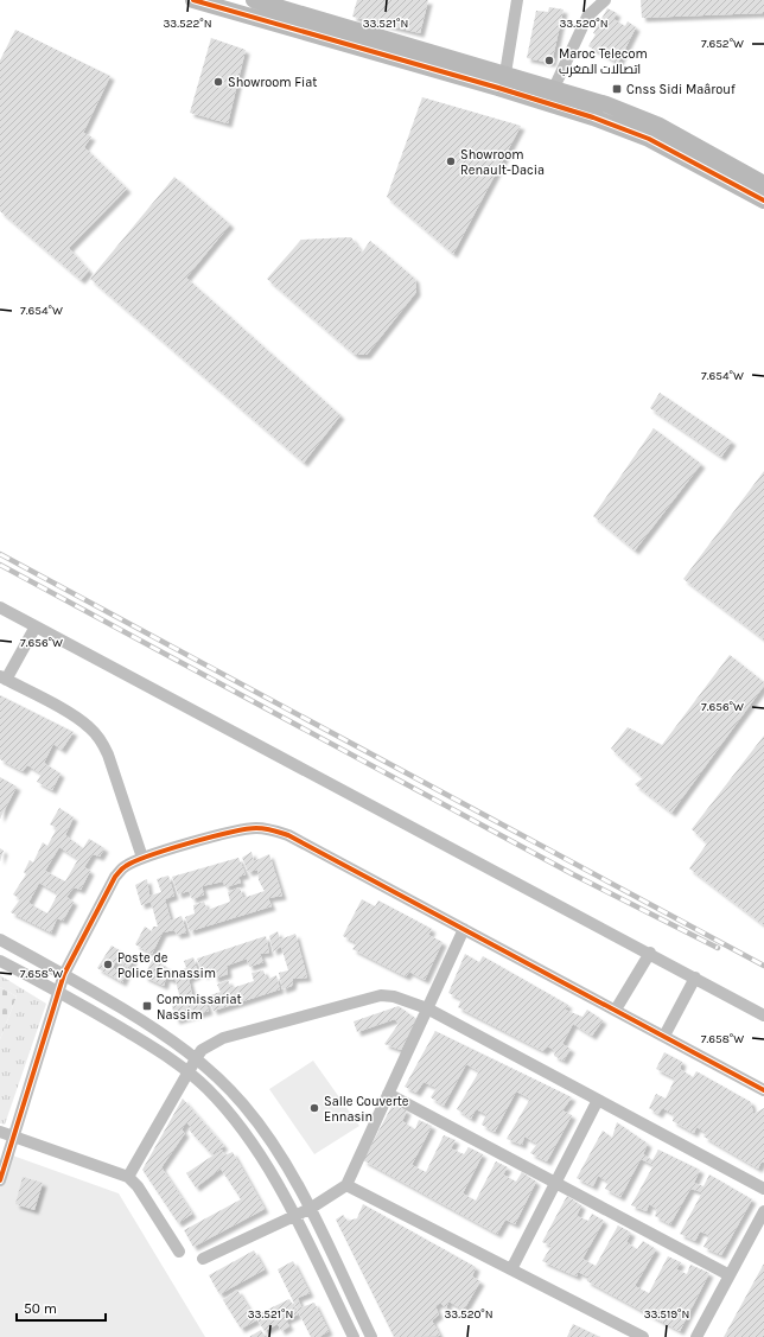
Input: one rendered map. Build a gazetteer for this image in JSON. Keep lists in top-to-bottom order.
{
  "places": {
    "other": [
      "Maroc Telecom اتصالات المغرب",
      "Showroom Fiat",
      "Showroom Renault-Dacia",
      "Poste de Police Ennassim",
      "Salle Couverte Ennasin"
    ],
    "transit": ["Cnss Sidi Maârouf", "Commissariat Nassim"]
  },
  "scale_bar": "50 m",
  "coordinates": [
    "33.522°N",
    "33.521°N",
    "33.520°N",
    "7.652°W",
    "7.654°W",
    "7.656°W",
    "7.658°W",
    "33.519°N"
  ]
}
